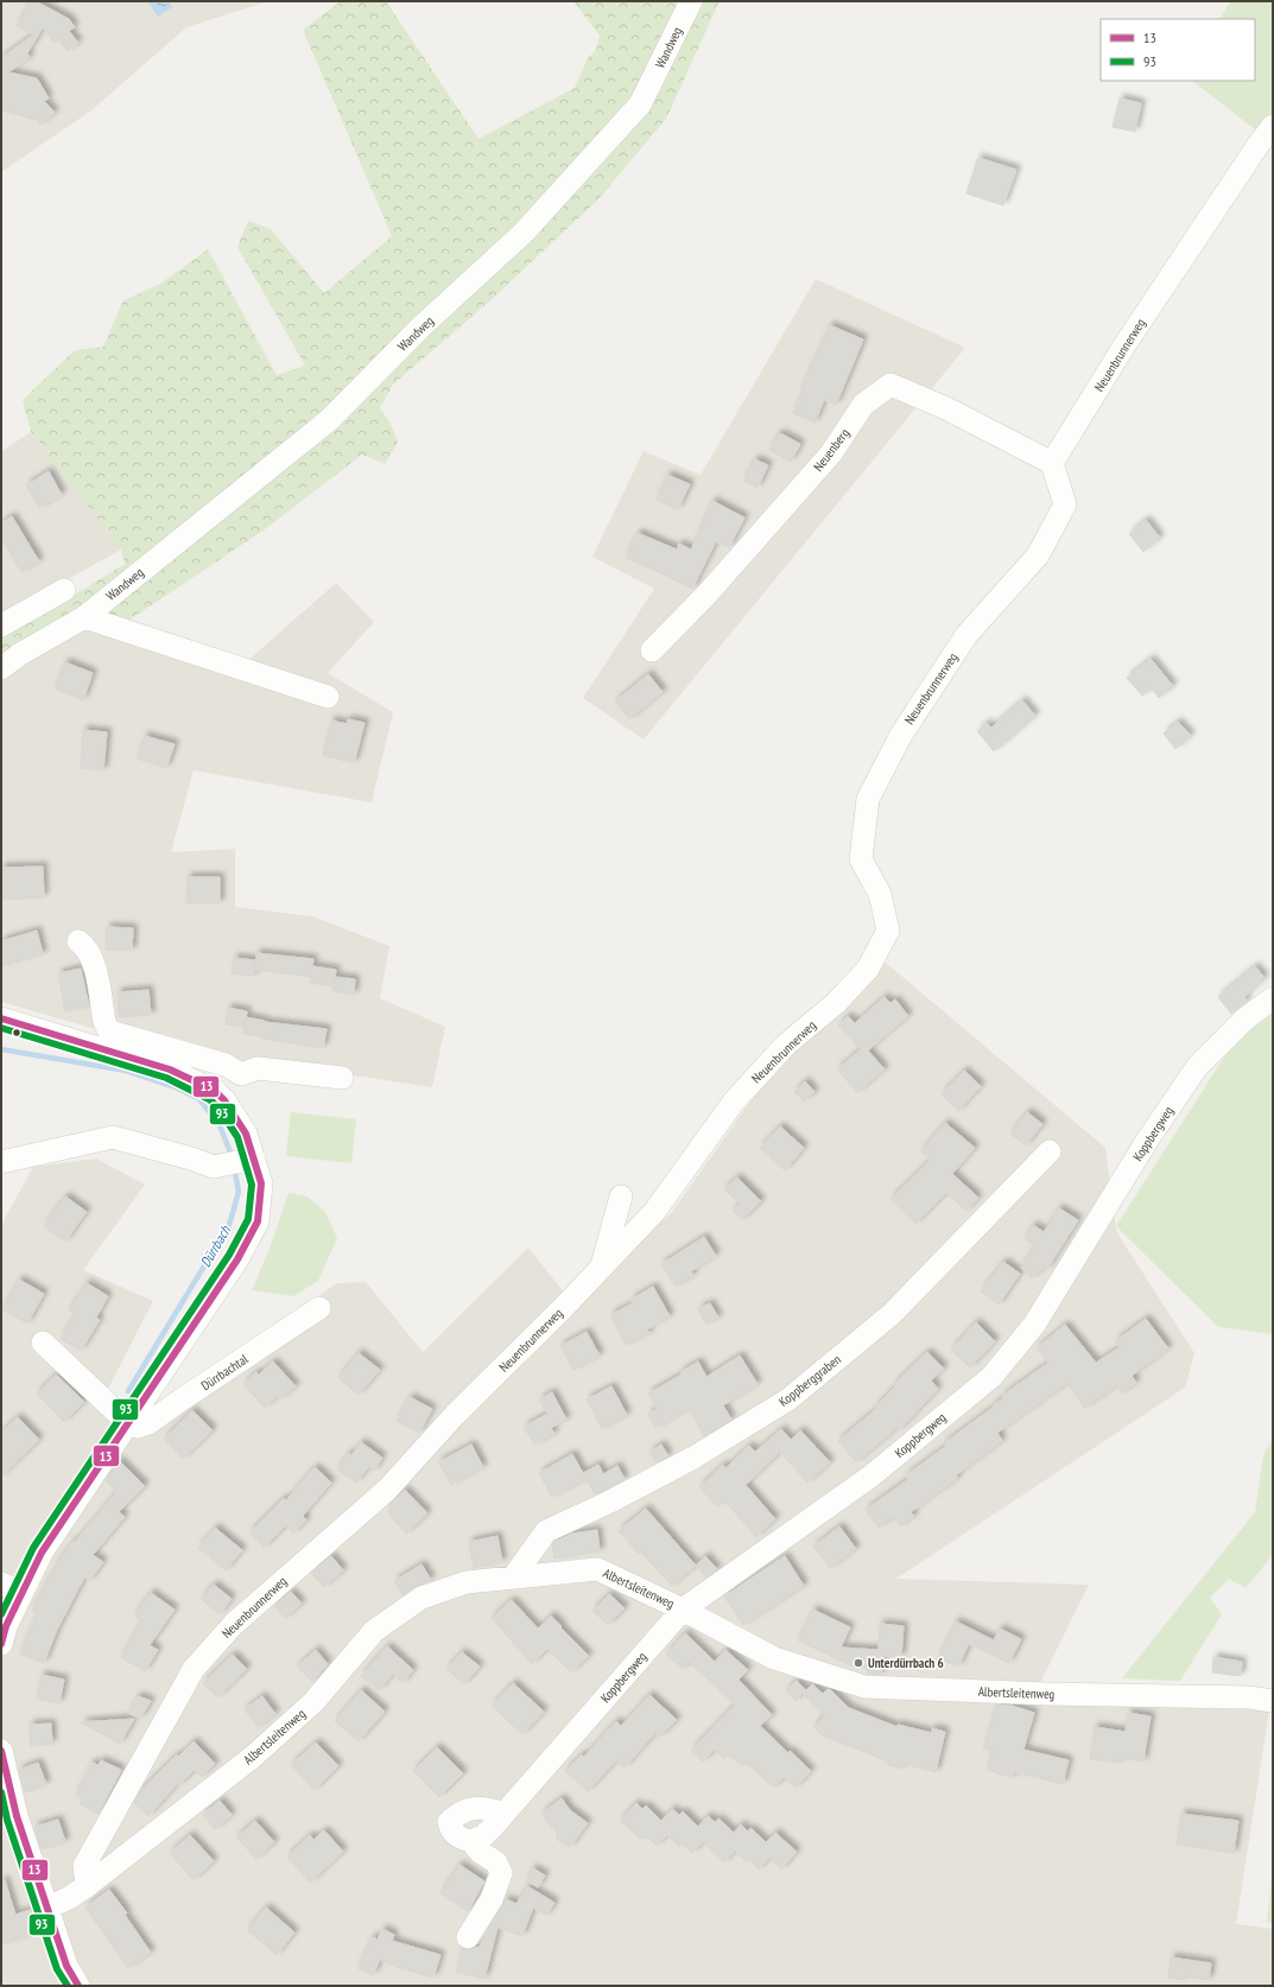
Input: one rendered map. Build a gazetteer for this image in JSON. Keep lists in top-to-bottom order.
{
  "streets": {
    "street": [
      "Wandweg",
      "Neuenbrunnerweg",
      "Neuenberg",
      "Koppbergweg",
      "Dürrbachtal",
      "Koppberggraben",
      "Albertsleitenweg"
    ]
  },
  "crossings": [
    ["Neuenbrunnerweg", "Neuenberg"],
    ["Neuenbrunnerweg", "Albertsleitenweg"],
    ["Koppbergweg", "Albertsleitenweg"],
    ["Koppberggraben", "Albertsleitenweg"]
  ],
  "water": ["Dürrbach"],
  "places": ["Unterdürrbach 6"],
  "lines": ["transit line 13", "transit line 93"],
  "legend": ["13", "93"]
}
